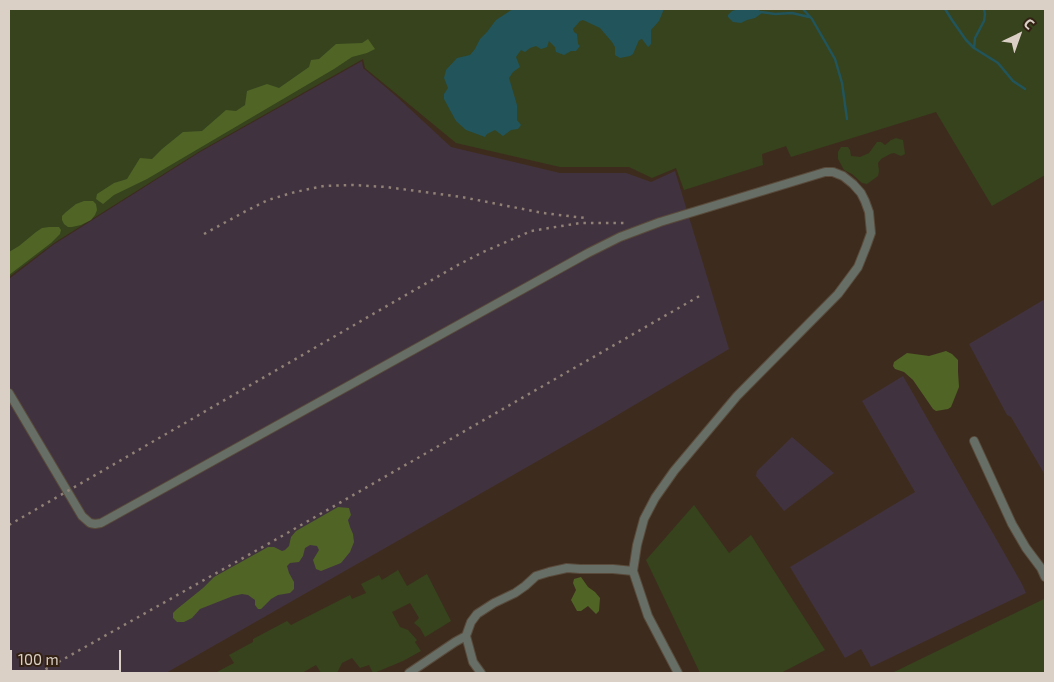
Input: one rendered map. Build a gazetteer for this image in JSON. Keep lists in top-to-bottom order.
{
  "scale_bar": "100 m",
  "north": "top right"
}
